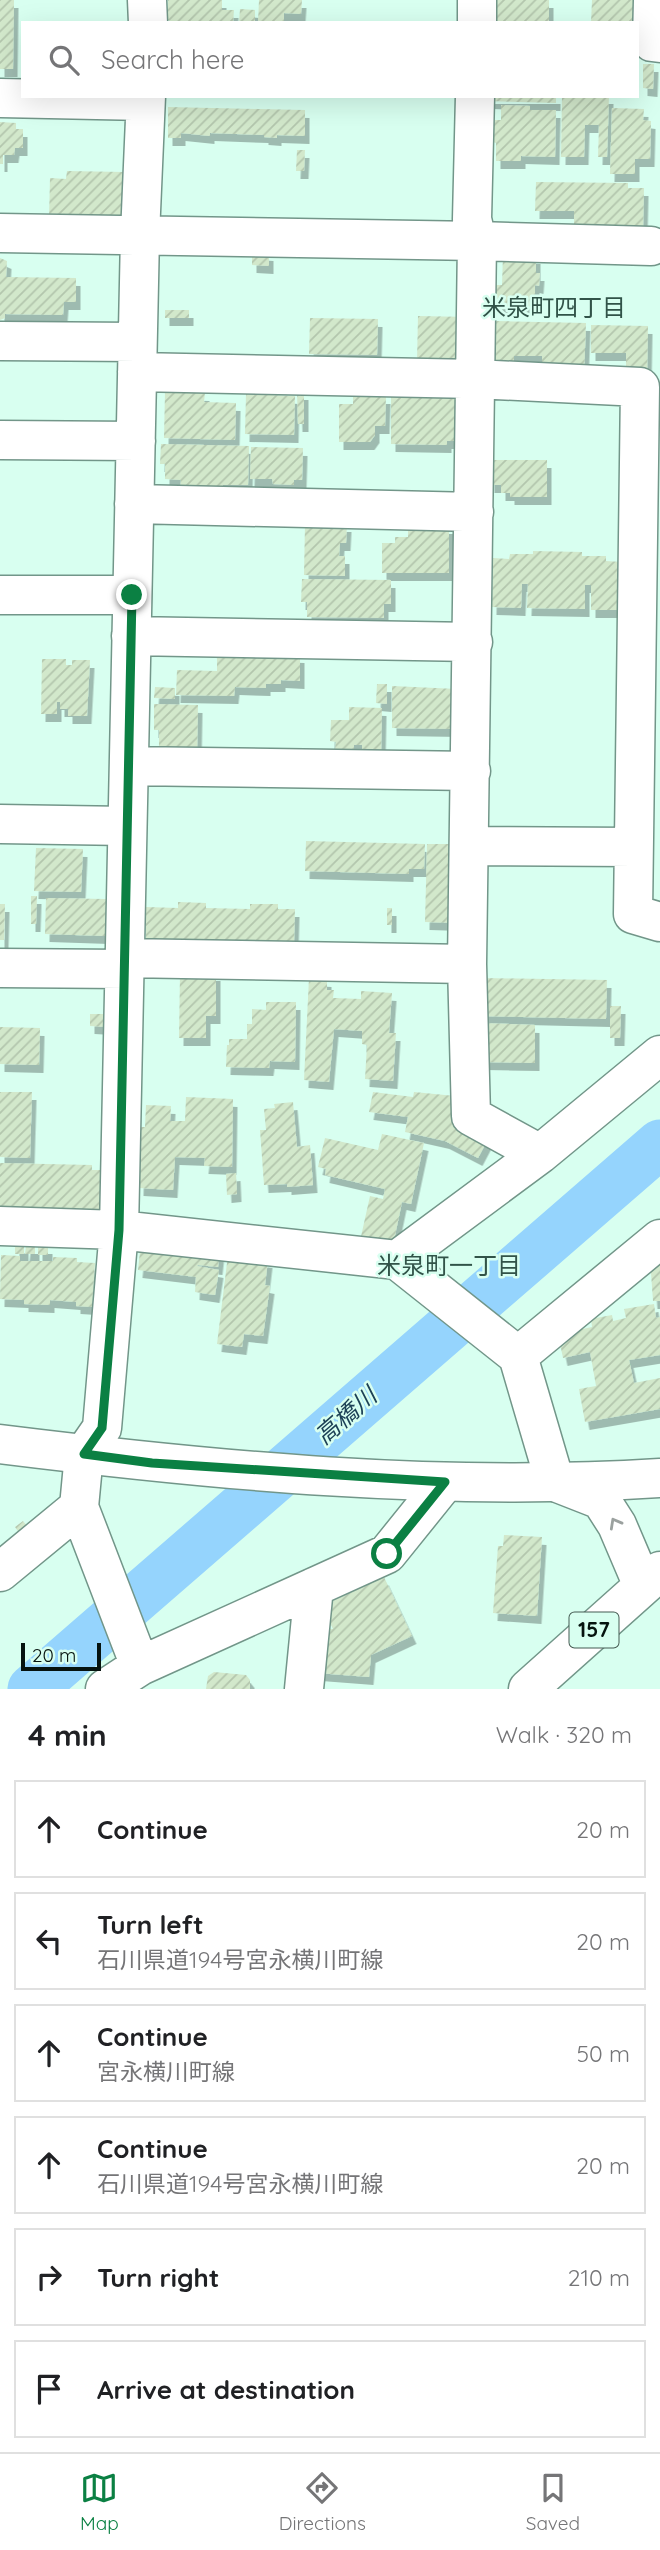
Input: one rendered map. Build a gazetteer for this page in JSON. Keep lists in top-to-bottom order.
{
  "streets": {
    "main road": ["157"]
  },
  "districts": ["米泉町四丁目", "米泉町一丁目"],
  "water": ["高橋川"],
  "scale_bar": "20 m",
  "page": {
    "search": "Search here",
    "scale": "20 m",
    "heading": ["4 min", "Walk · 320 m"],
    "list": [
      ["Continue", "20 m"],
      ["Turn left", "石川県道194号宮永横川町線", "20 m"],
      ["Continue", "宮永横川町線", "50 m"],
      ["Continue", "石川県道194号宮永横川町線", "20 m"],
      ["Turn right", "210 m"],
      "Arrive at destination"
    ],
    "nav": ["Map", "Directions", "Saved"]
  }
}
